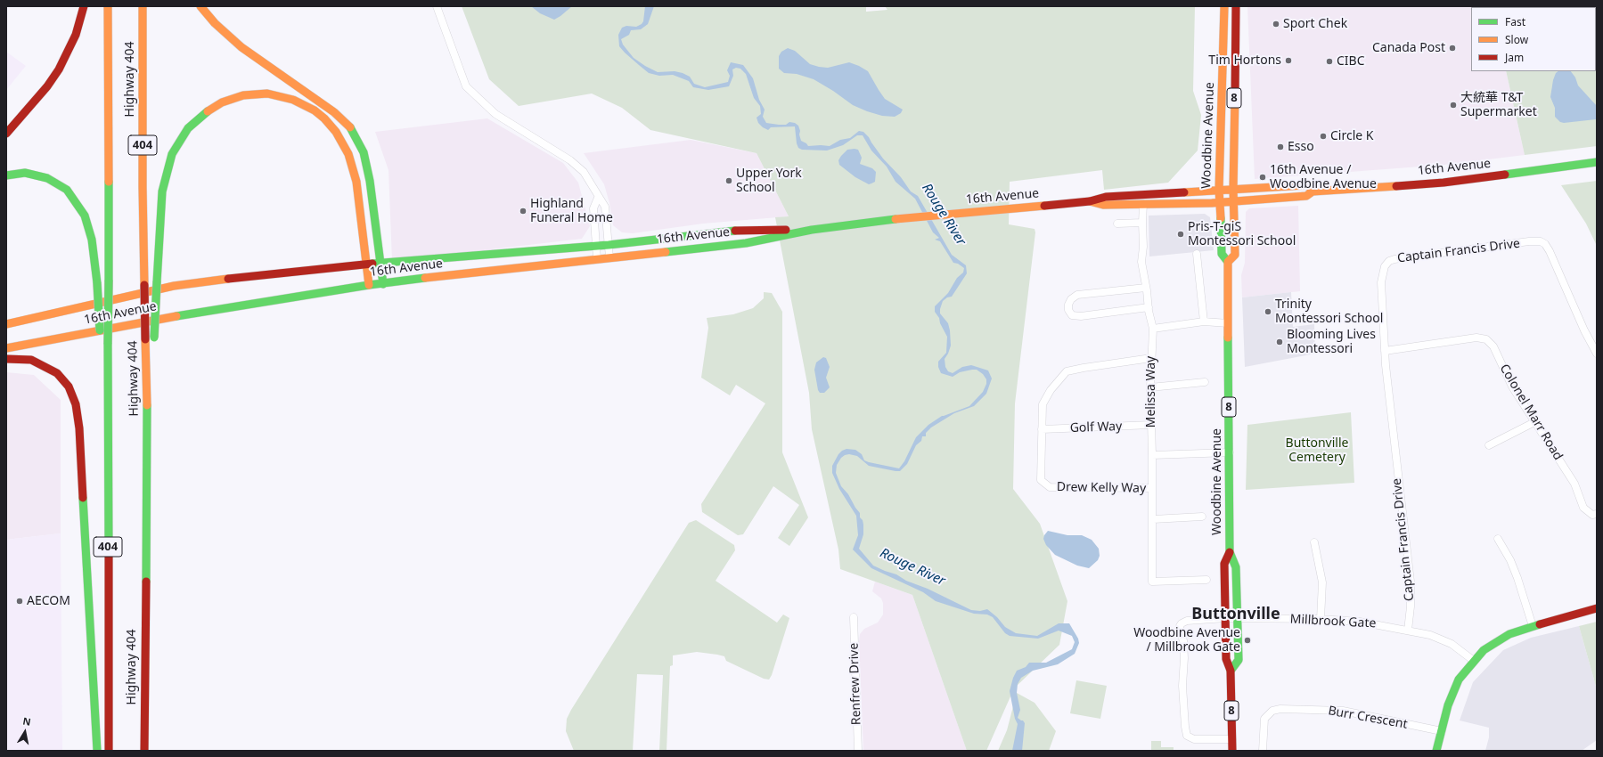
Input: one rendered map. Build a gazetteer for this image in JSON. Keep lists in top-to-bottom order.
{
  "streets": {
    "main road": [
      "Highway 404",
      "8",
      "Woodbine Avenue",
      "404",
      "16th Avenue"
    ],
    "street": [
      "Captain Francis Drive",
      "Melissa Way",
      "Colonel Marr Road",
      "Golf Way",
      "Drew Kelly Way",
      "Millbrook Gate",
      "Renfrew Drive",
      "Burr Crescent"
    ]
  },
  "crossings": [
    ["Woodbine Avenue", "16th Avenue"],
    ["Woodbine Avenue", "Millbrook Gate"],
    ["16th Avenue", "Melissa Way"],
    ["Captain Francis Drive", "Colonel Marr Road"],
    ["Captain Francis Drive", "Millbrook Gate"],
    ["Melissa Way", "Golf Way"],
    ["Melissa Way", "Drew Kelly Way"],
    ["Golf Way", "Drew Kelly Way"]
  ],
  "districts": ["Buttonville"],
  "water": ["Rouge River"],
  "parks": ["Buttonville Cemetery"],
  "places": [
    "Sport Chek",
    "Canada Post",
    "Tim Hortons",
    "CIBC",
    "大統華 T&T Supermarket",
    "Circle K",
    "Esso",
    "16th Avenue / Woodbine Avenue",
    "Upper York School",
    "Highland Funeral Home",
    "Pris-T-giS Montessori School",
    "Trinity Montessori School",
    "Blooming Lives Montessori",
    "AECOM",
    "Woodbine Avenue / Millbrook Gate"
  ],
  "legend": ["Fast", "Slow", "Jam"],
  "north": "top"
}
